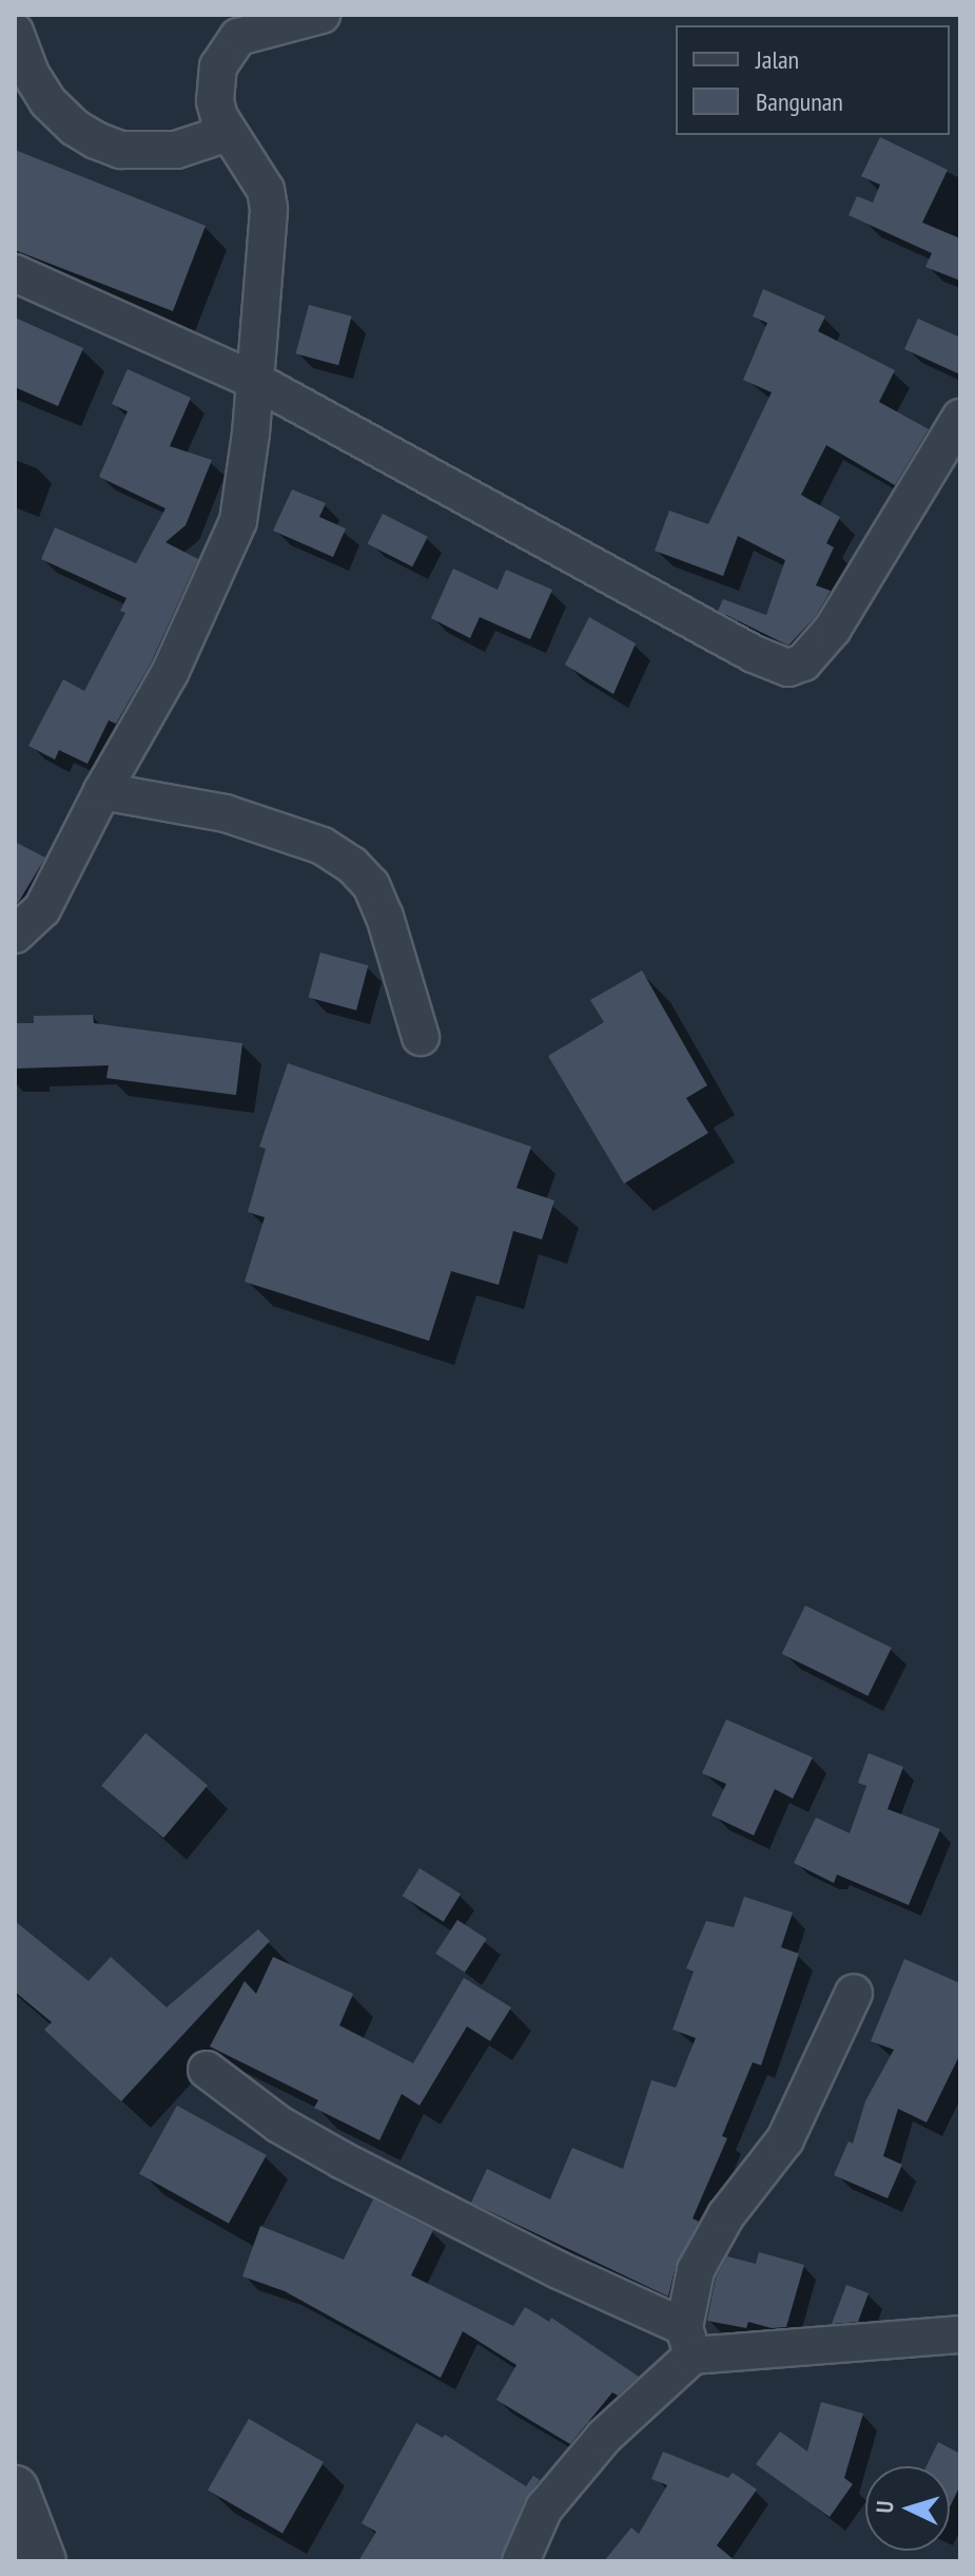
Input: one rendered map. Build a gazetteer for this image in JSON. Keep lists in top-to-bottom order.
{
  "legend": ["Jalan", "Bangunan"],
  "north": "left"
}
